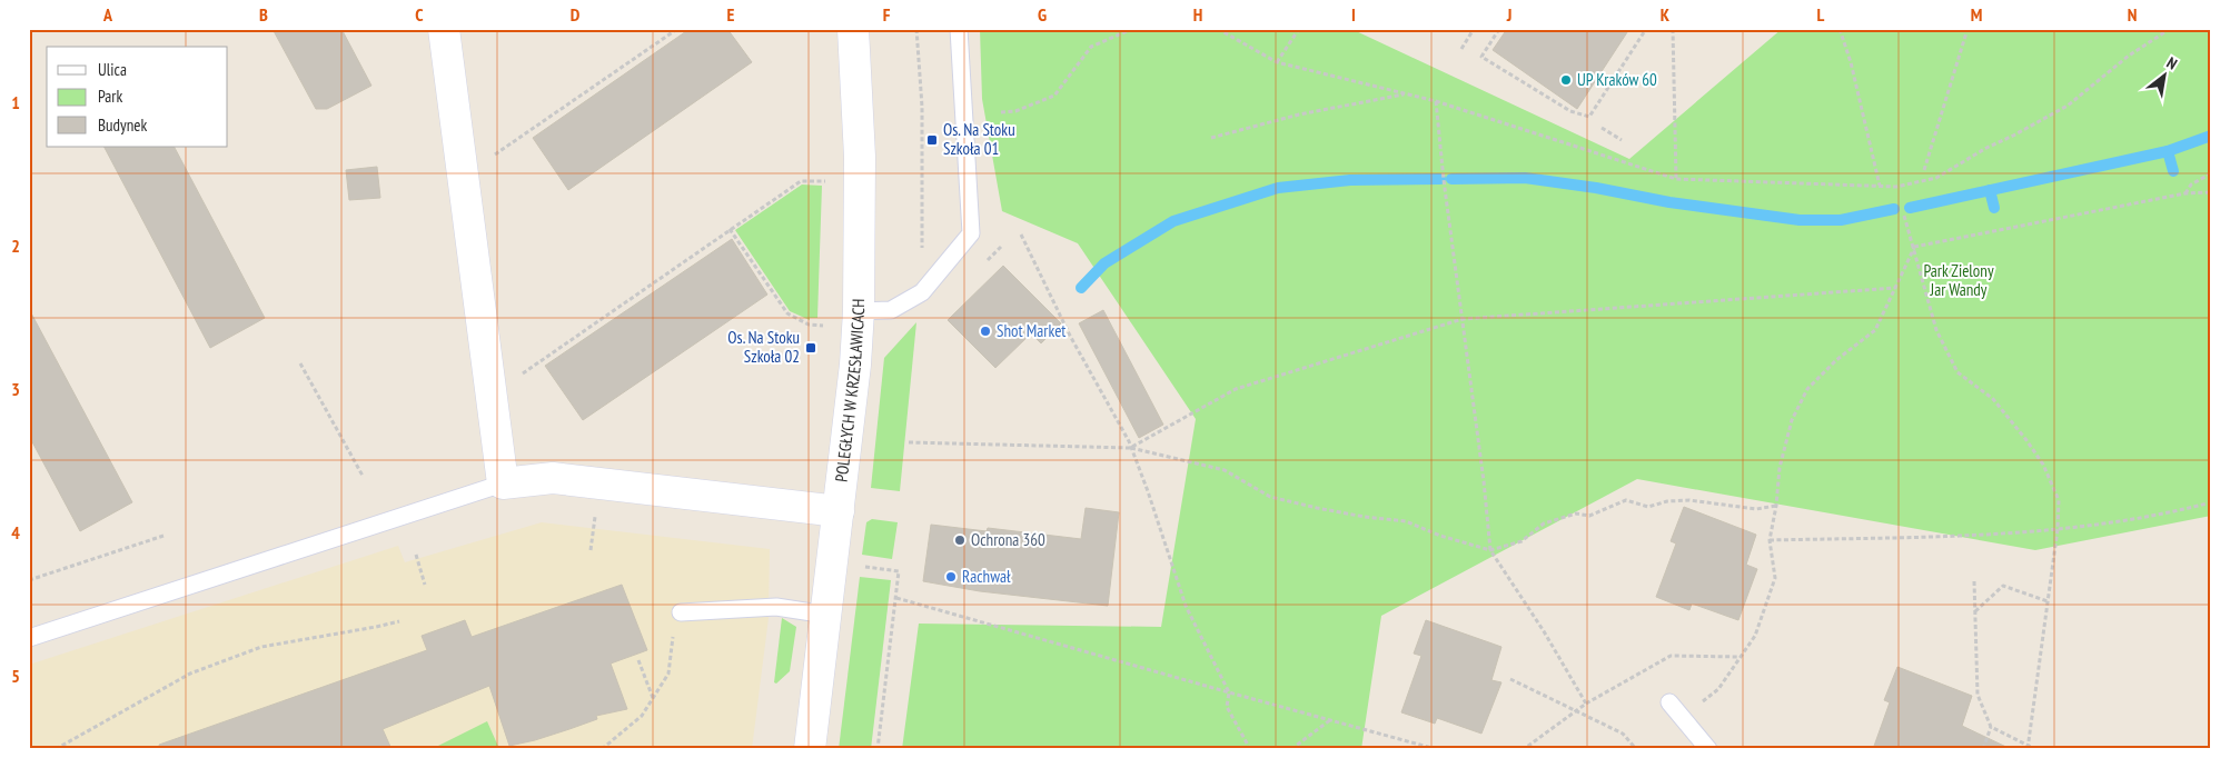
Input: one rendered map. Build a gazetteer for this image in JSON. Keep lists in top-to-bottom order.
{
  "streets": {
    "street": ["POLEGŁYCH W KRZESŁAWICACH"]
  },
  "parks": ["Park Zielony Jar Wandy"],
  "places": {
    "other": [
      "UP Kraków 60",
      "Shot Market",
      "Ochrona 360",
      "Rachwał"
    ],
    "transit": ["Os. Na Stoku Szkoła 01", "Os. Na Stoku Szkoła 02"]
  },
  "legend": ["Ulica", "Park", "Budynek"],
  "north": "top right",
  "grid": {
    "columns": [
      "A",
      "B",
      "C",
      "D",
      "E",
      "F",
      "G",
      "H",
      "I",
      "J",
      "K",
      "L",
      "M",
      "N"
    ],
    "rows": [
      "1",
      "2",
      "3",
      "4",
      "5"
    ]
  }
}
